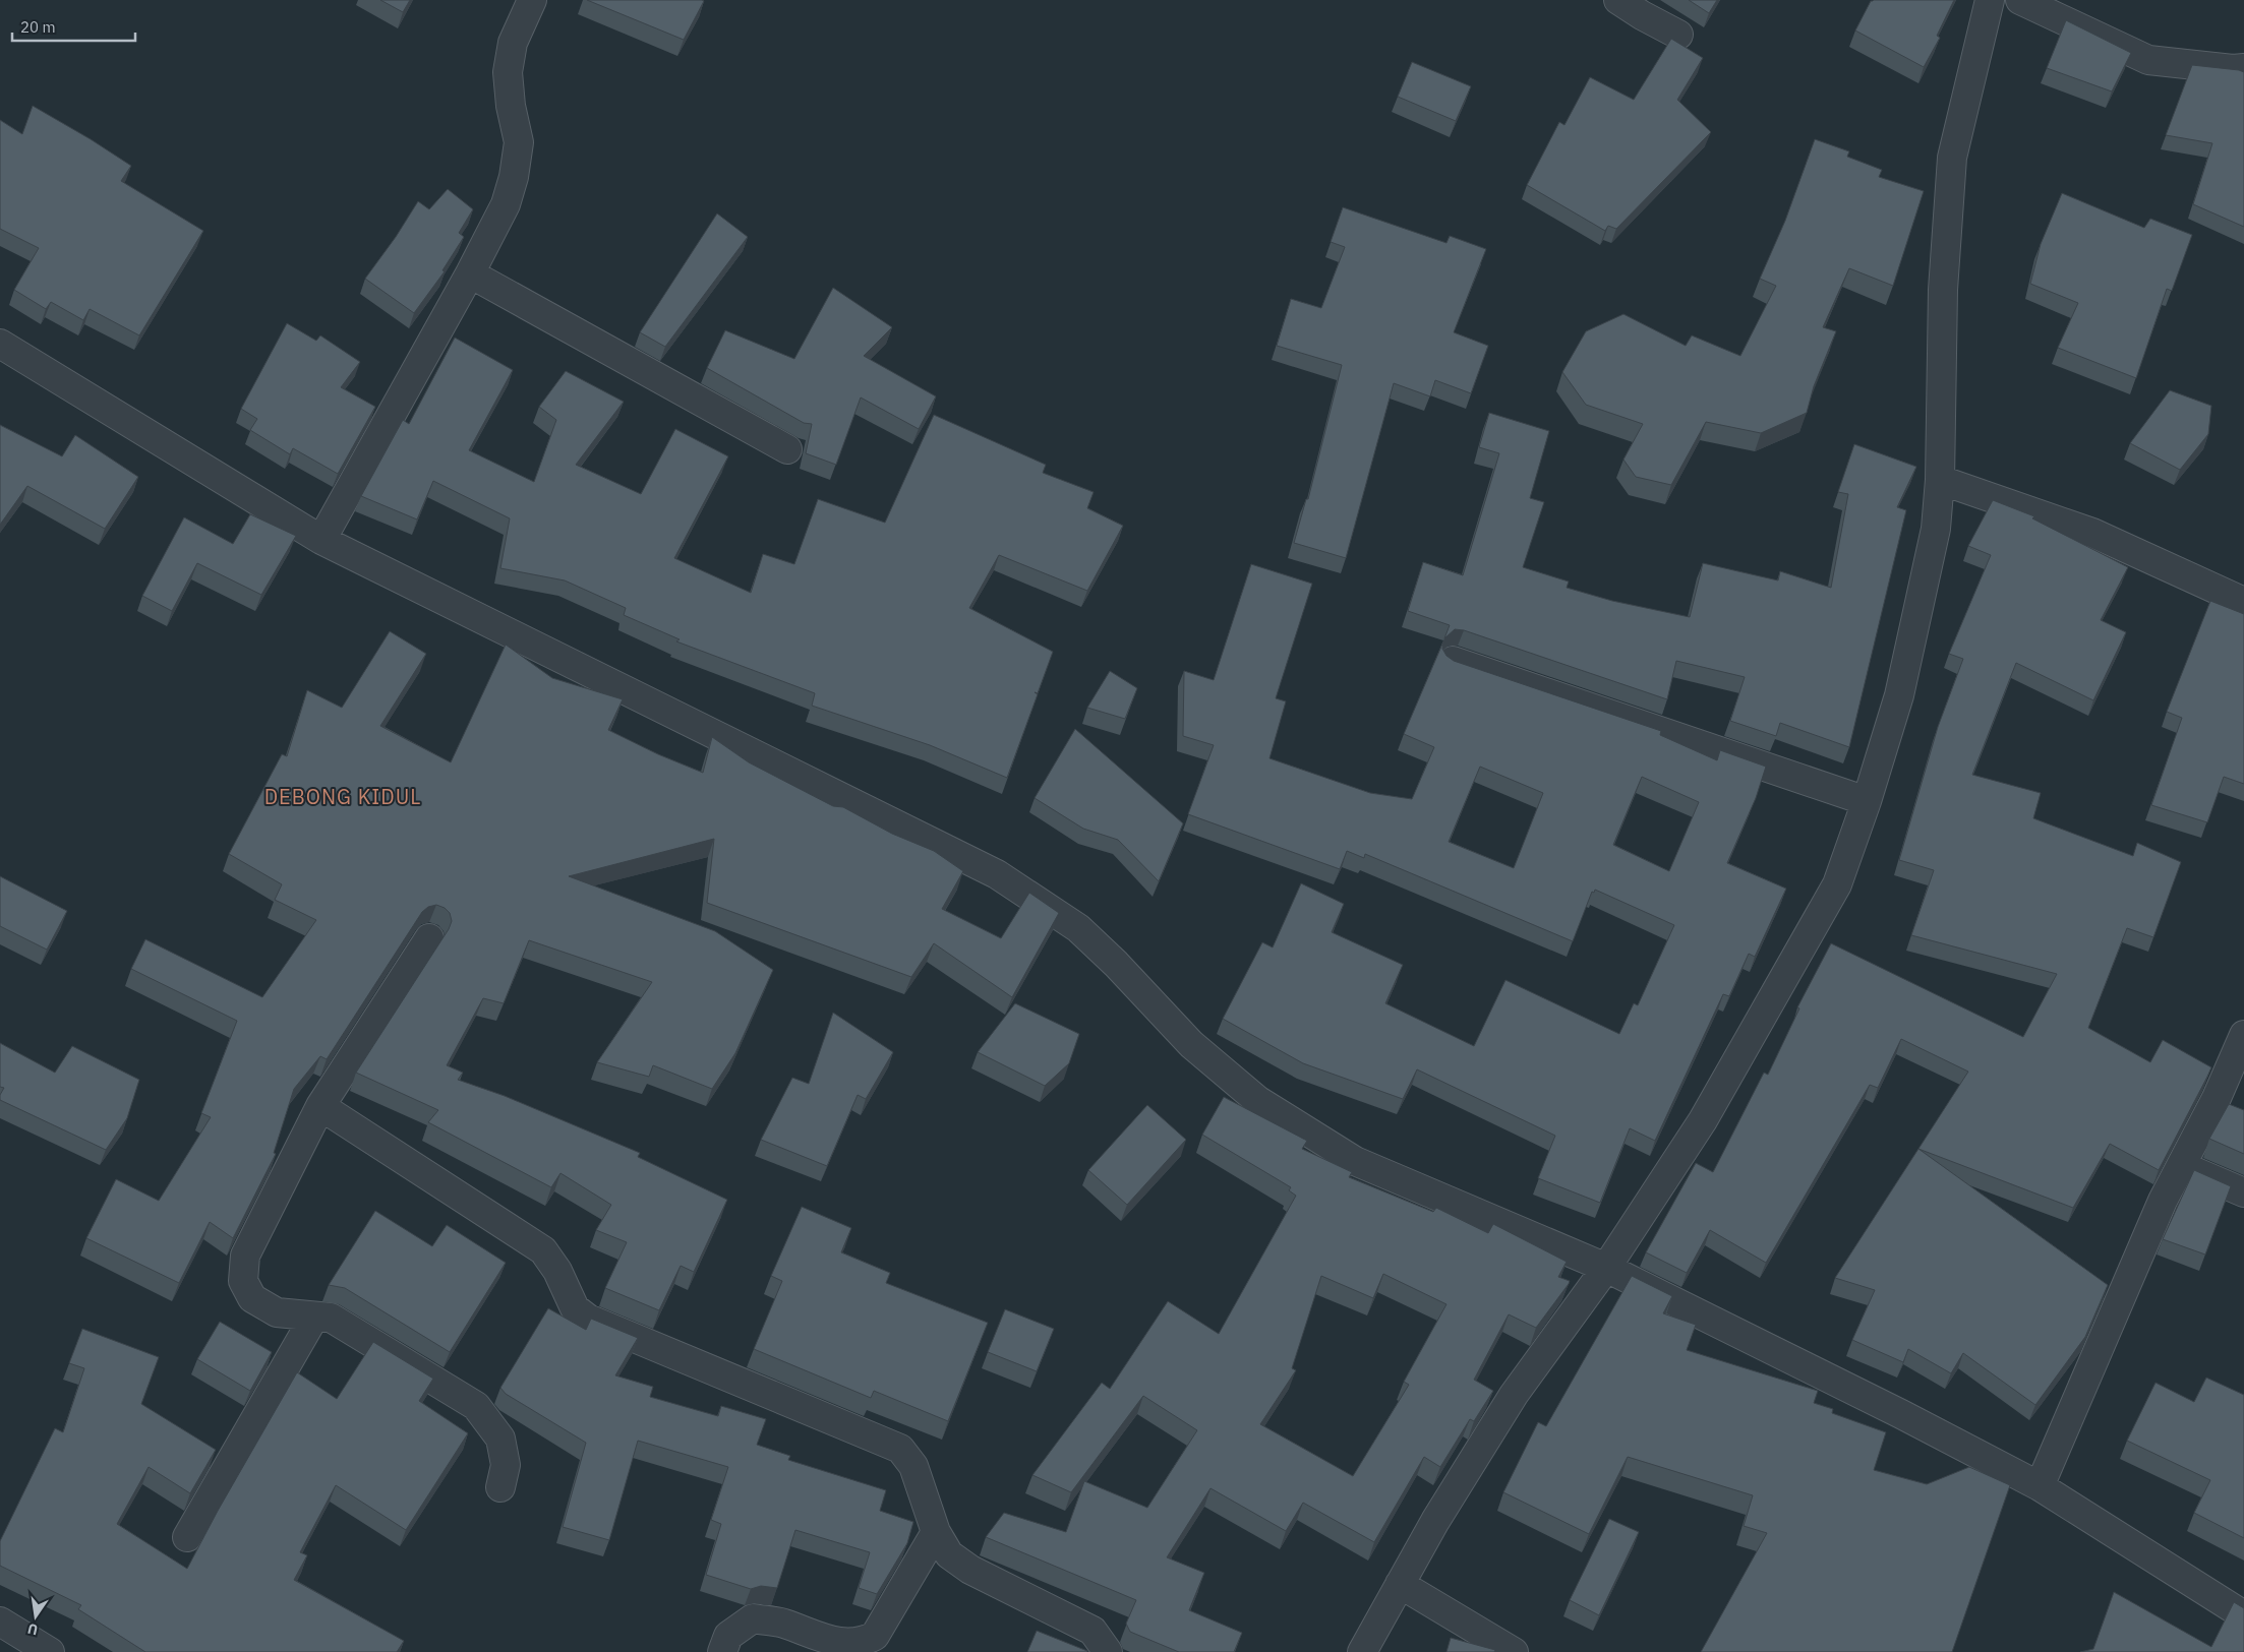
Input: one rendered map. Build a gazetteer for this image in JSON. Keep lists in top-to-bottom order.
{
  "districts": ["DEBONG KIDUL"],
  "scale_bar": "20 m",
  "north": "bottom"
}
